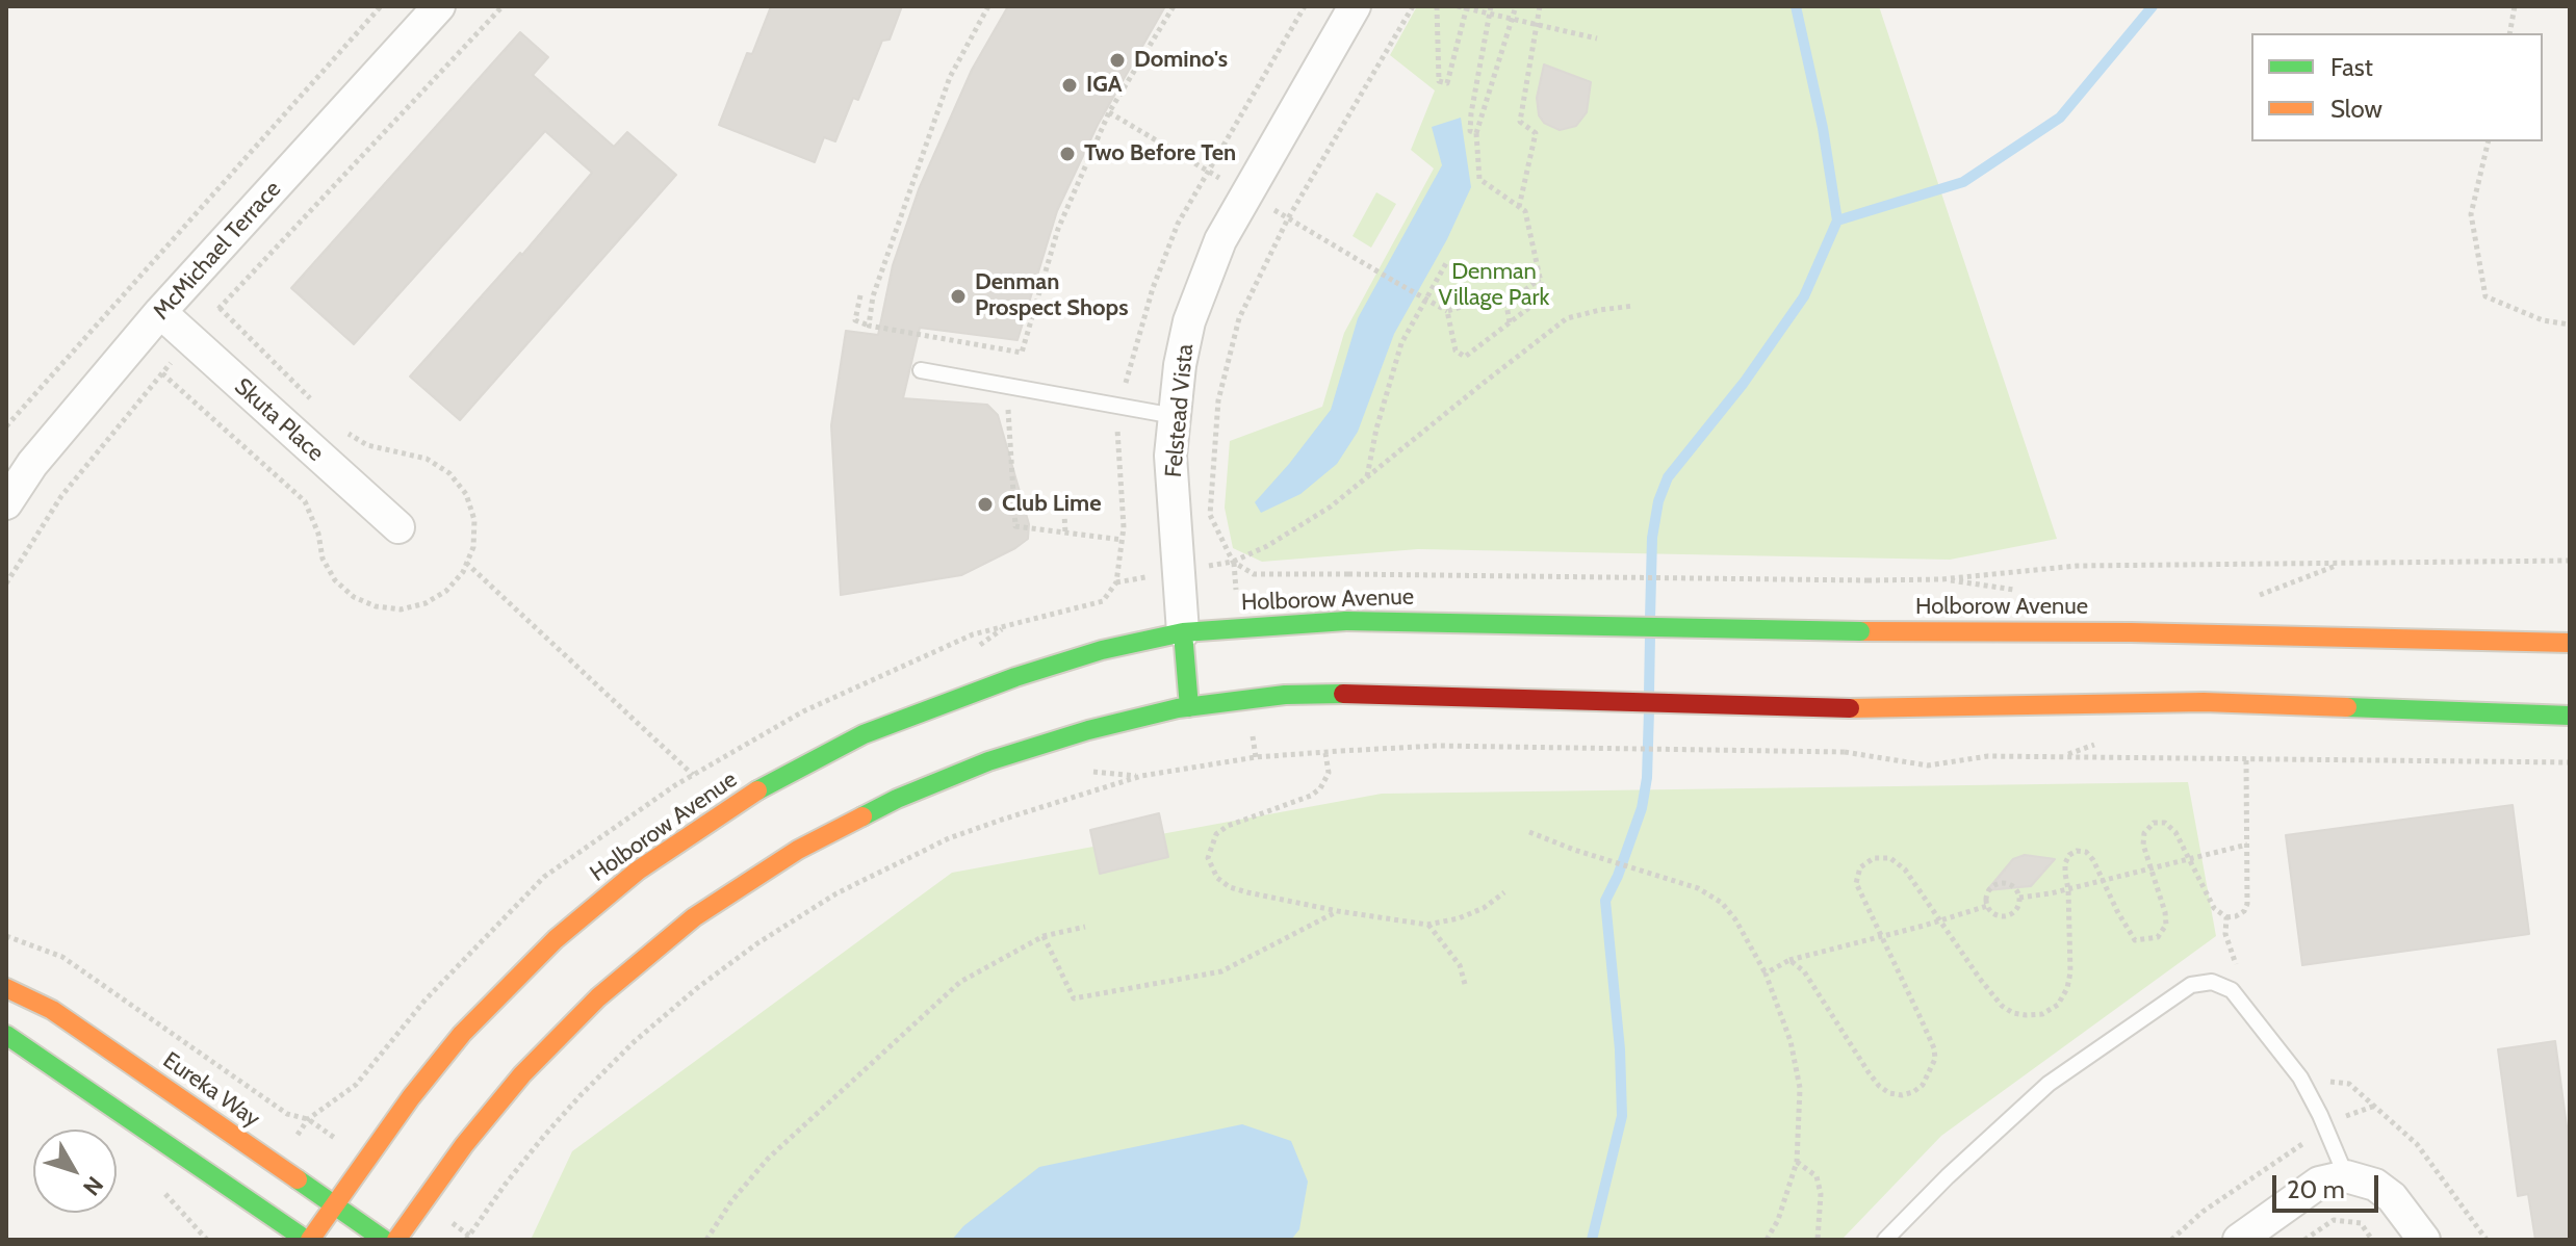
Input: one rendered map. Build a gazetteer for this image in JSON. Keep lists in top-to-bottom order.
{
  "streets": {
    "main road": ["Felstead Vista", "Holborow Avenue", "Eureka Way"],
    "street": ["McMichael Terrace", "Skuta Place"]
  },
  "crossings": [
    ["McMichael Terrace", "Skuta Place"],
    ["Felstead Vista", "Holborow Avenue"],
    ["Holborow Avenue", "Eureka Way"]
  ],
  "parks": ["Denman Village Park"],
  "places": [
    "Domino's",
    "IGA",
    "Two Before Ten",
    "Denman Prospect Shops",
    "Club Lime"
  ],
  "legend": ["Fast", "Slow"],
  "scale_bar": "20 m",
  "north": "bottom right"
}
